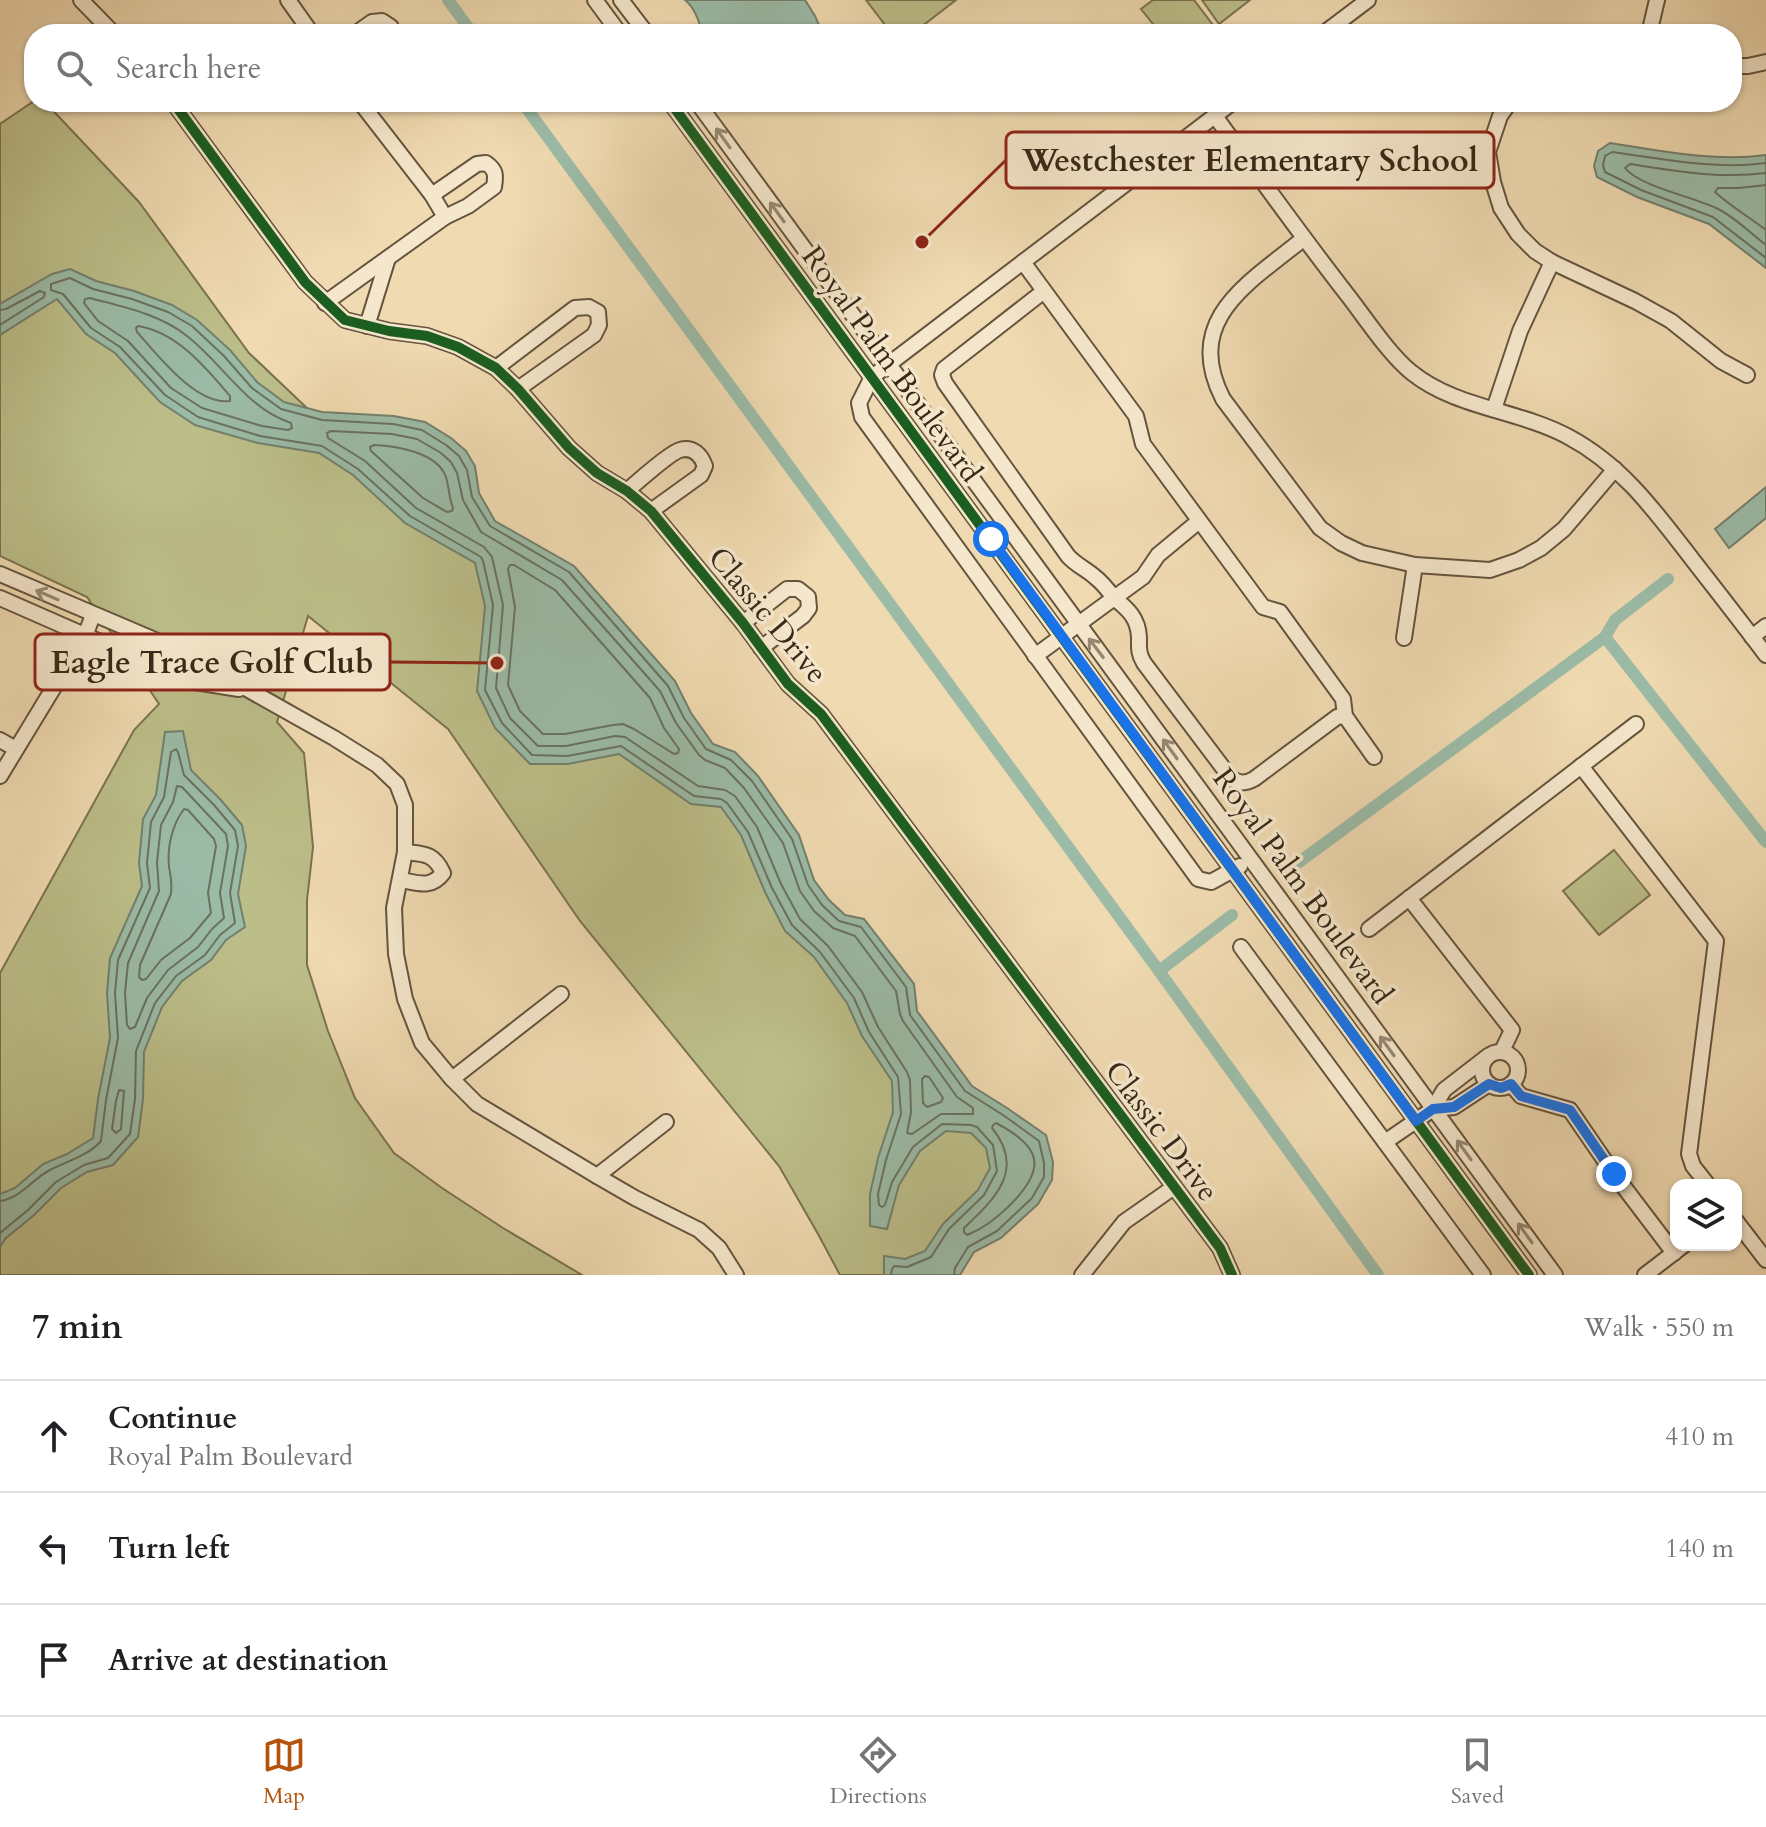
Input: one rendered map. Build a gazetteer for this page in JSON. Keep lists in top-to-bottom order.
{
  "streets": {
    "street": ["Royal Palm Boulevard", "Classic Drive"]
  },
  "places": ["Westchester Elementary School", "Eagle Trace Golf Club"],
  "page": {
    "search": "Search here",
    "heading": ["7 min", "Walk · 550 m"],
    "list": [
      ["Continue", "Royal Palm Boulevard", "410 m"],
      ["Turn left", "140 m"],
      "Arrive at destination"
    ],
    "nav": ["Map", "Directions", "Saved"]
  }
}
